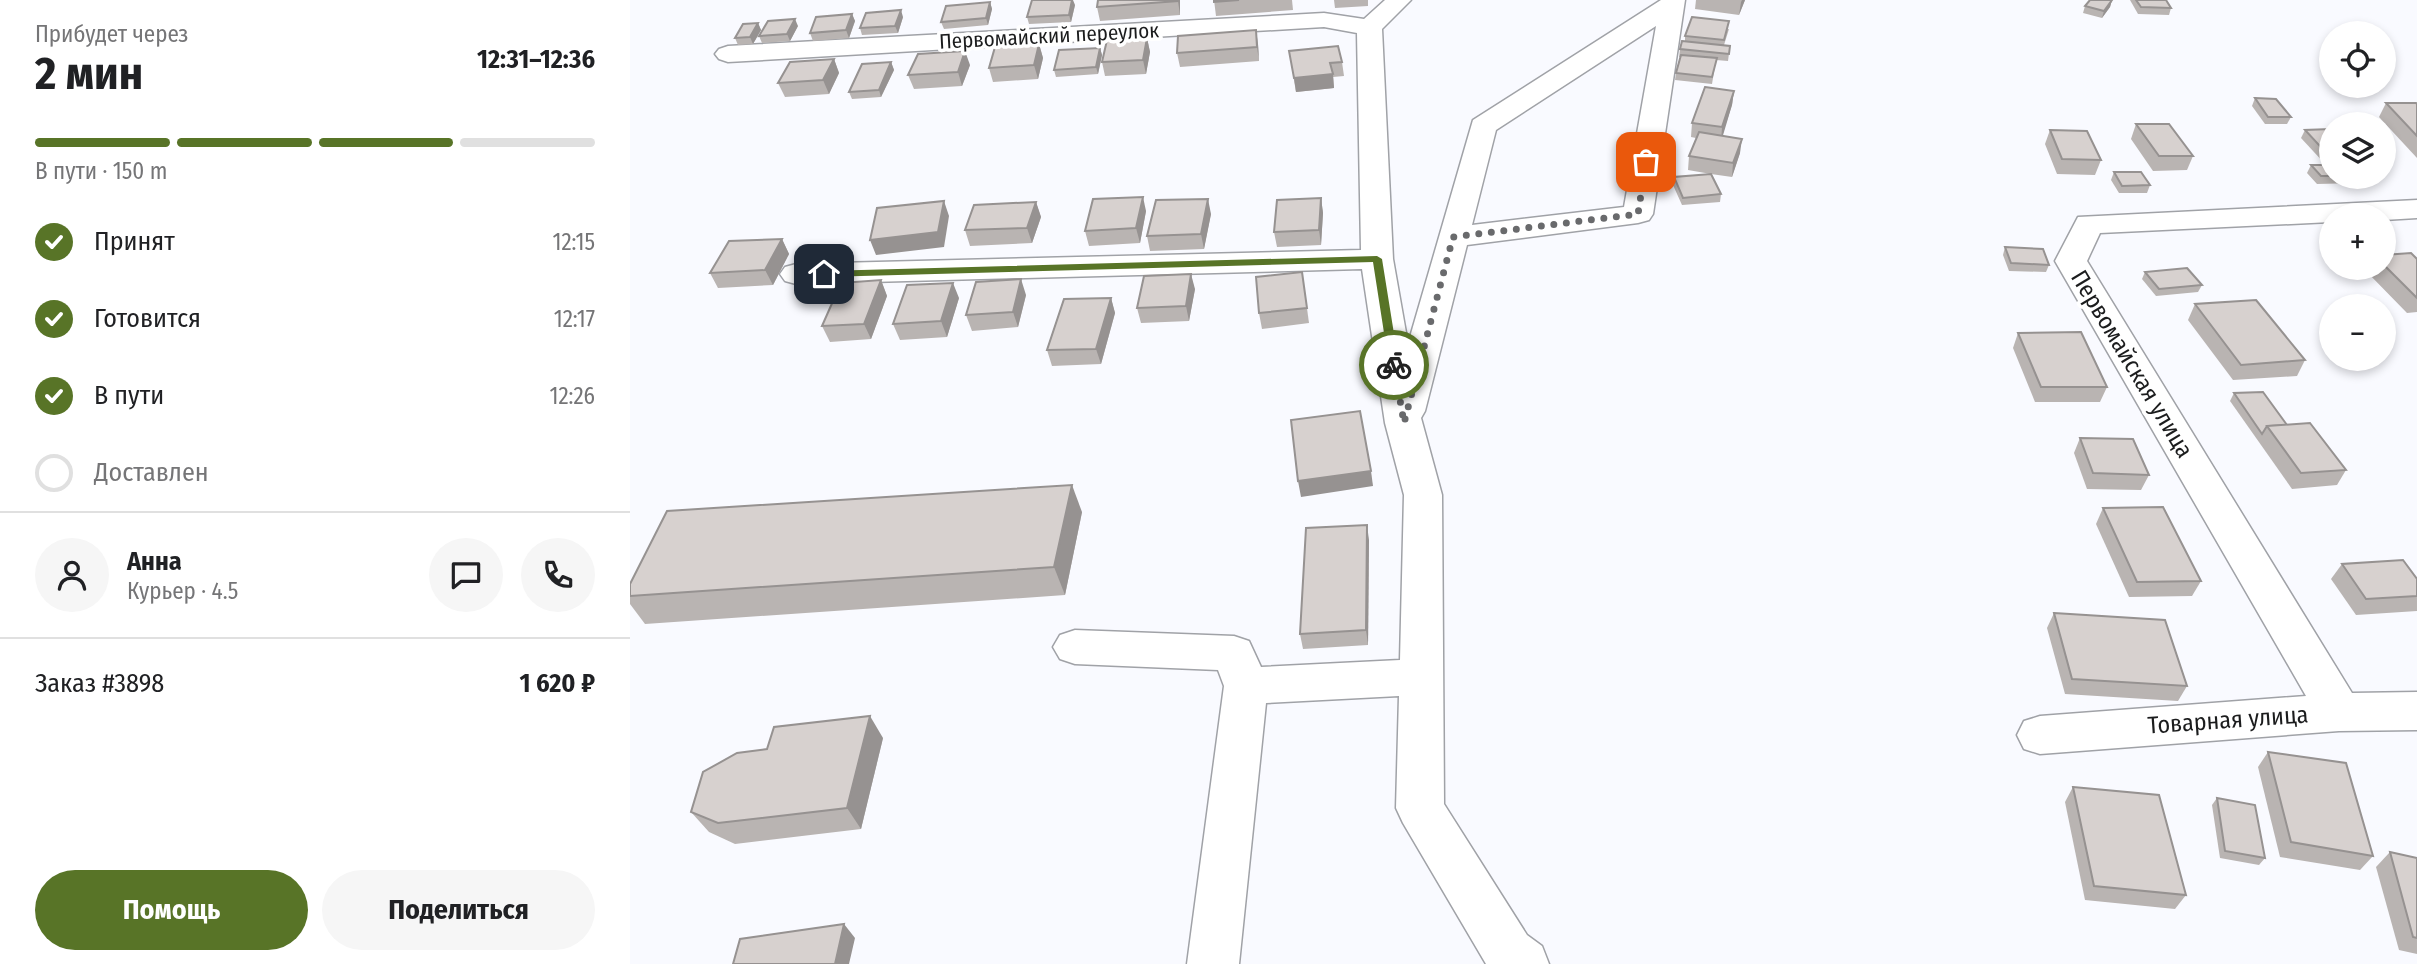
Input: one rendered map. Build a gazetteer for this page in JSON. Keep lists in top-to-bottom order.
{
  "streets": {
    "street": ["Первомайский переулок", "Первомайская улица", "Товарная улица"]
  },
  "crossings": [
    ["Первомайская улица", "Товарная улица"]
  ],
  "page": {
    "heading": ["2 мин", "Прибудет через", "12:31–12:36"],
    "panel": [
      "Анна",
      "Курьер · 4.5",
      "Заказ #3898",
      "1 620 ₽"
    ],
    "map_buttons": ["+", "−"],
    "bar": "В пути · 150 m",
    "list": [
      ["Принят", "12:15"],
      ["Готовится", "12:17"],
      ["В пути", "12:26"],
      "Доставлен"
    ],
    "buttons": ["Помощь", "Поделиться"]
  }
}
